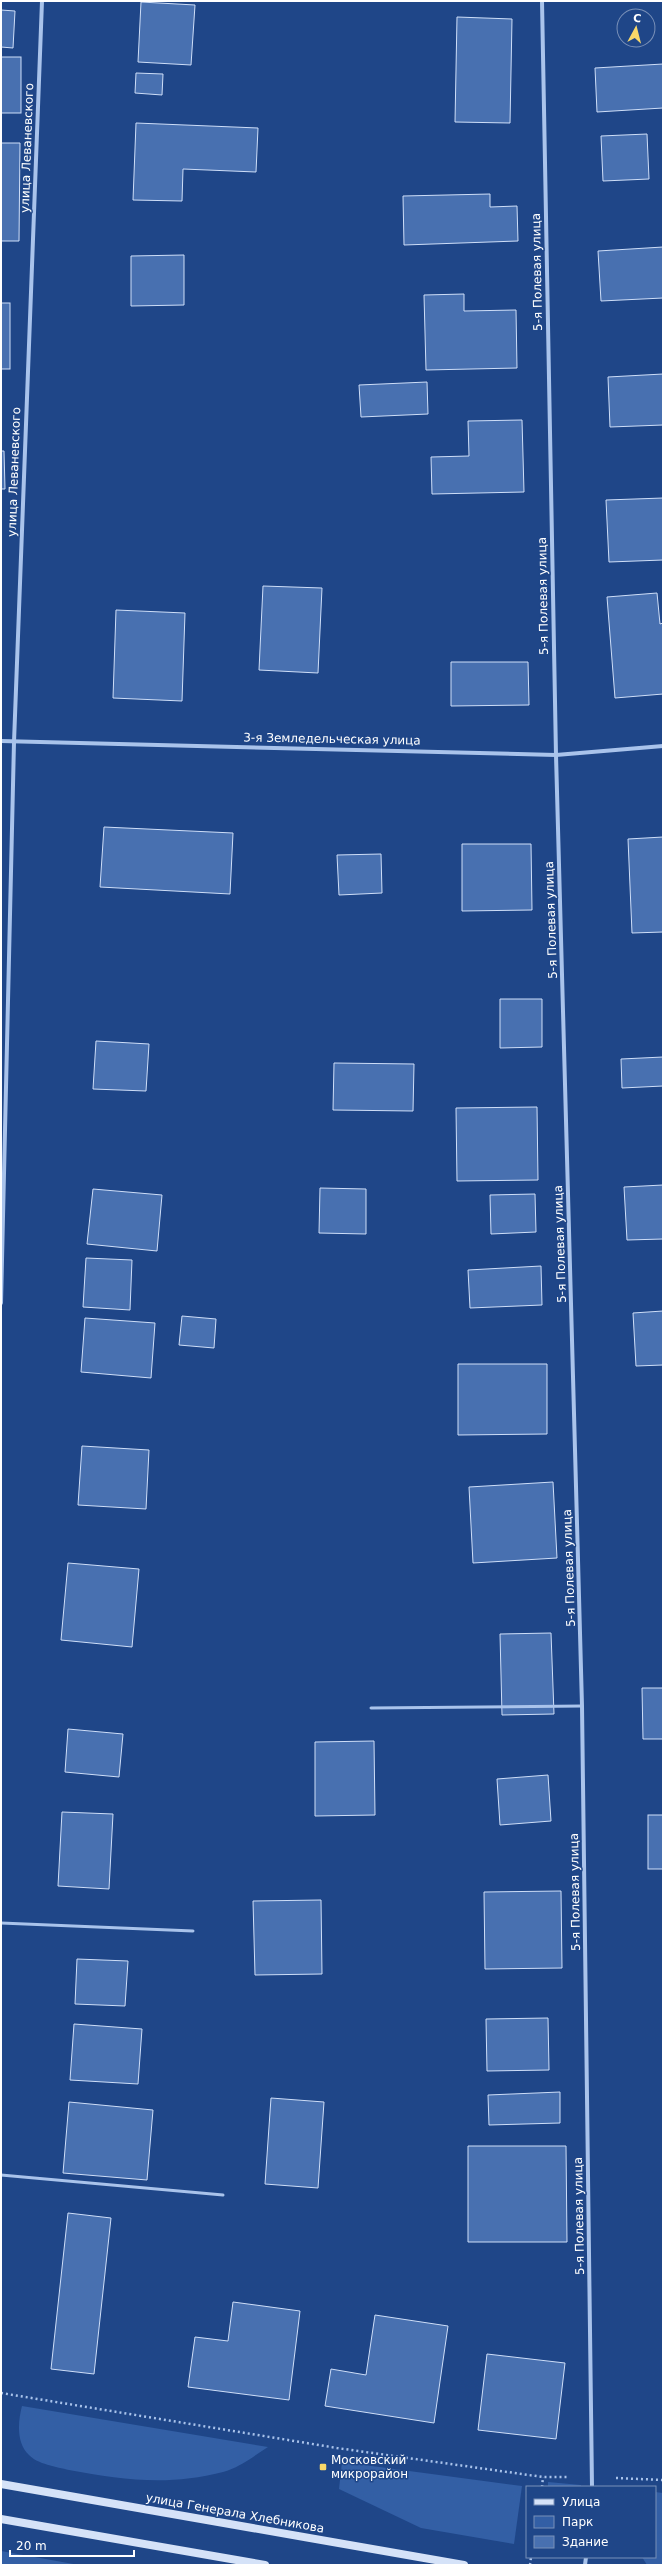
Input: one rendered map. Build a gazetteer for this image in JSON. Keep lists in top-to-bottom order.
{
  "streets": {
    "main road": ["улица Генерала Хлебникова"],
    "street": ["улица Леваневского", "5-я Полевая улица", "3-я Земледельческая улица"]
  },
  "crossings": [
    ["улица Леваневского", "3-я Земледельческая улица"],
    ["5-я Полевая улица", "3-я Земледельческая улица"]
  ],
  "places": {
    "transit": ["Московский микрорайон"]
  },
  "legend": ["Улица", "Парк", "Здание"],
  "scale_bar": "20 m",
  "north": "top"
}
